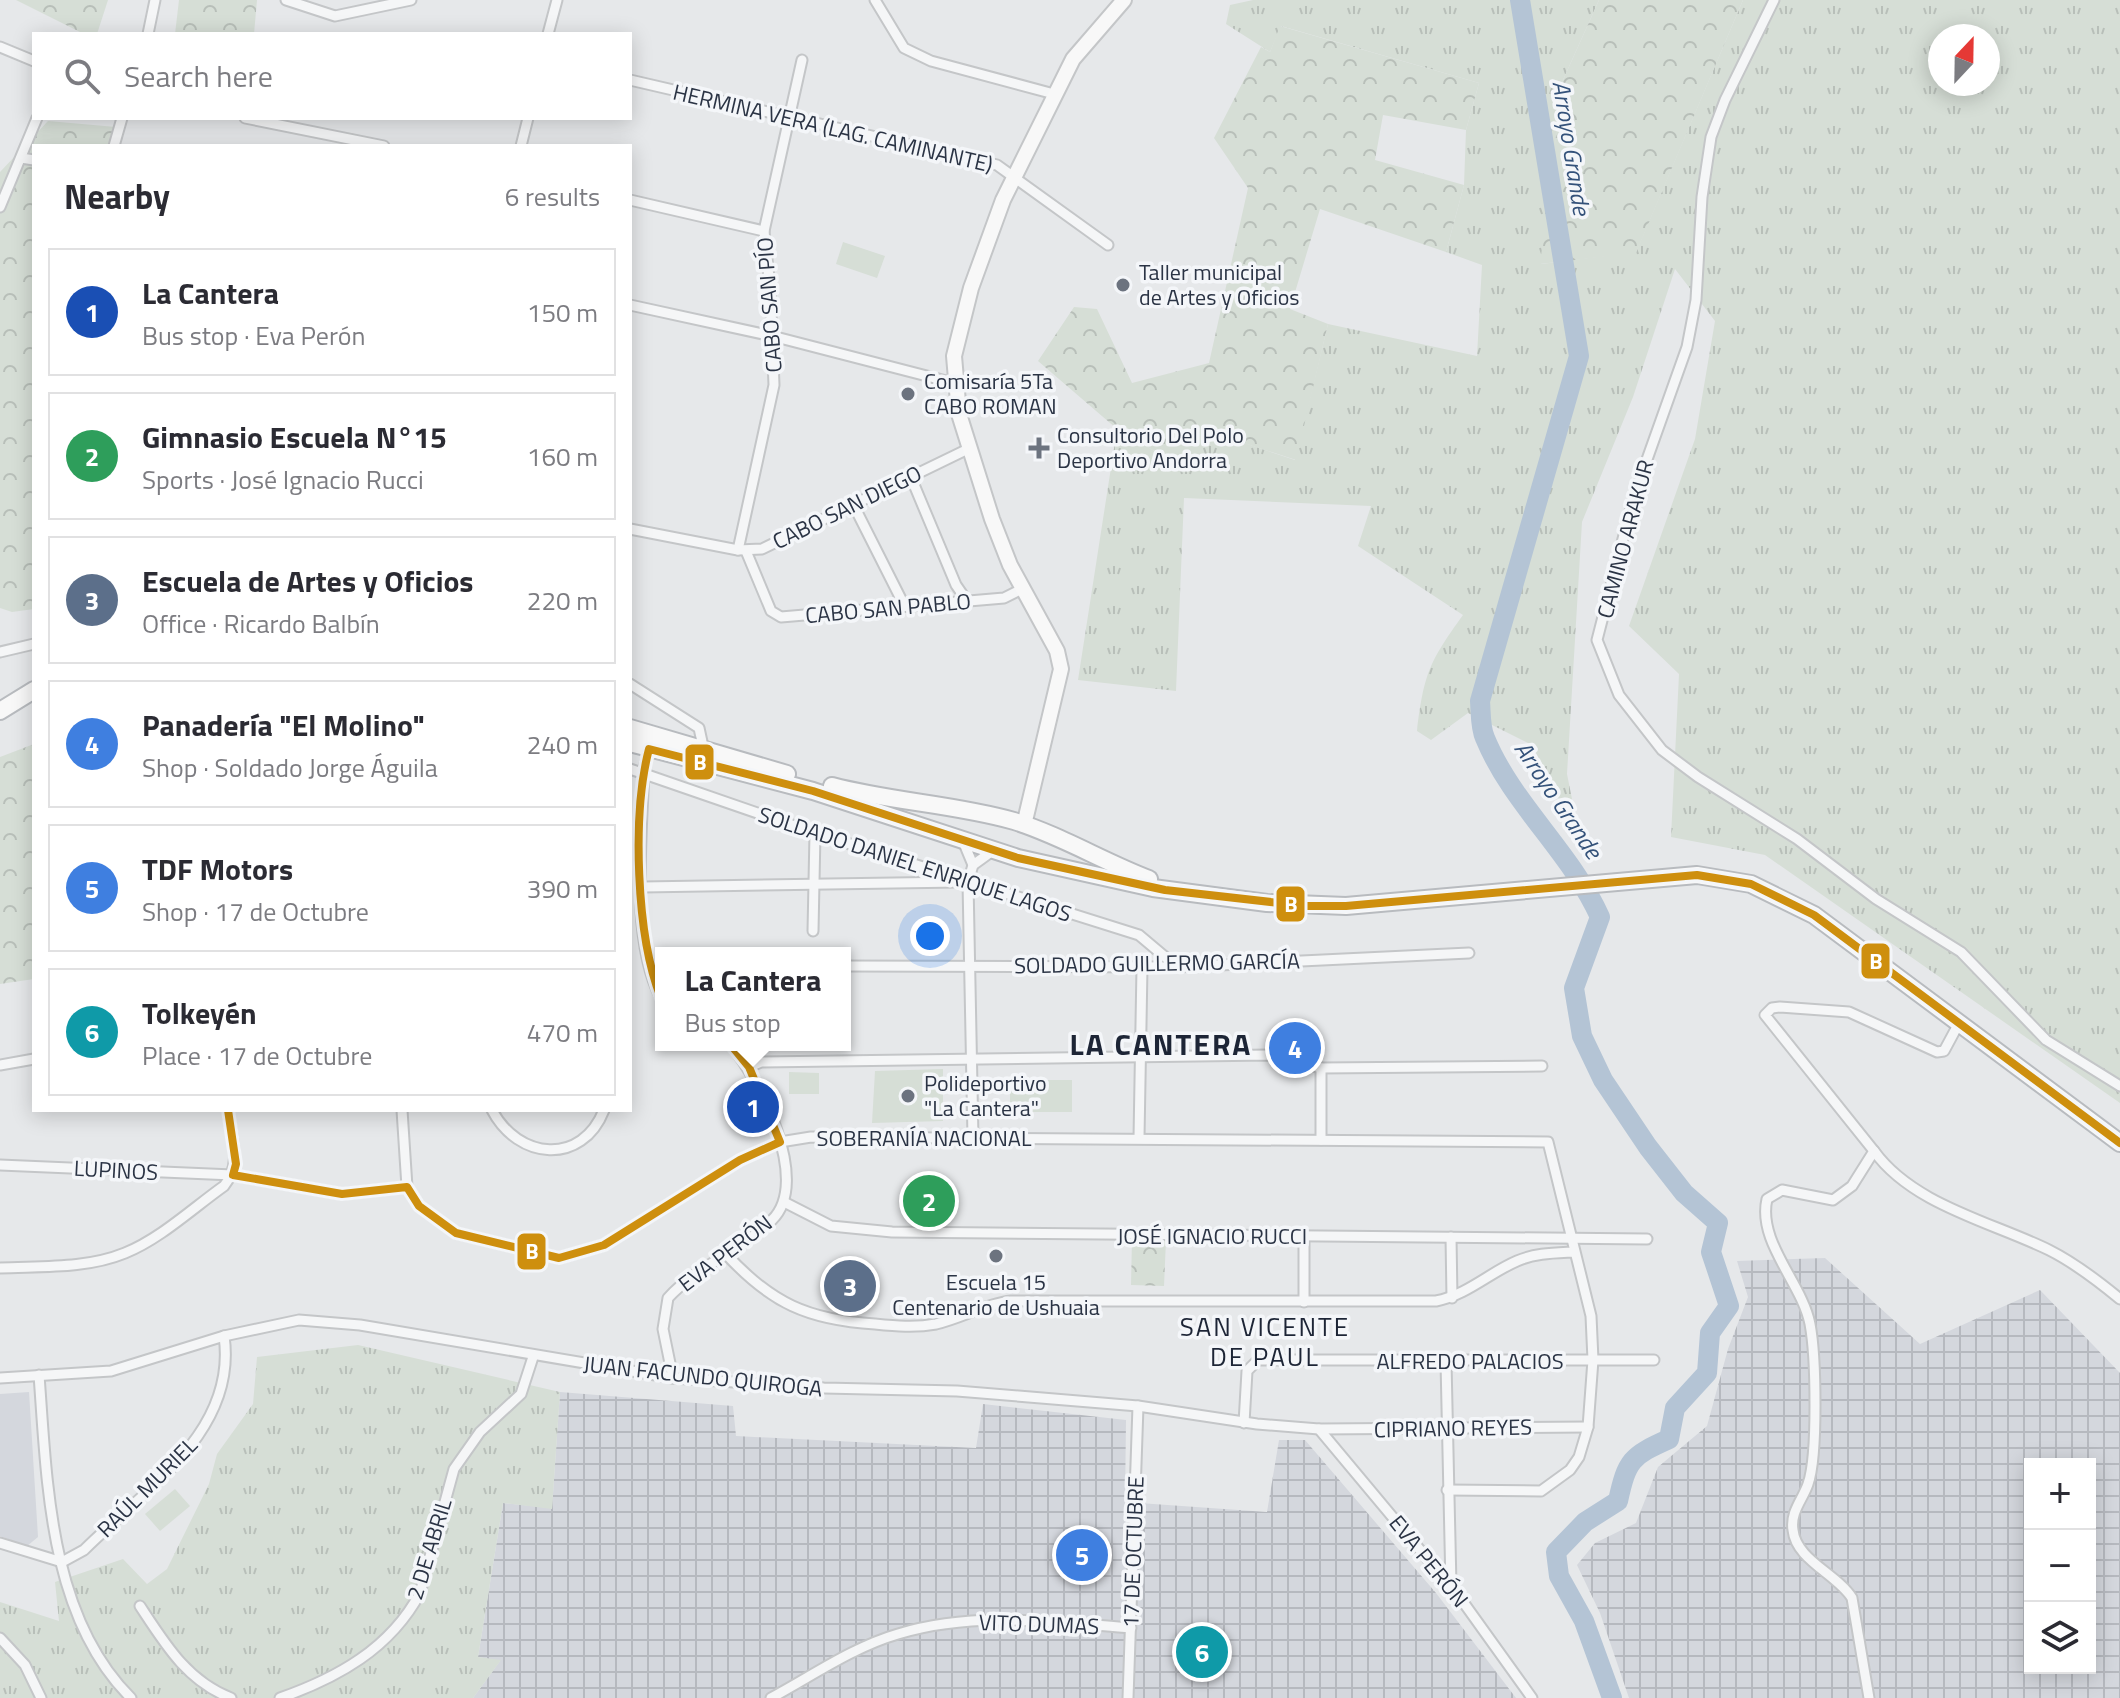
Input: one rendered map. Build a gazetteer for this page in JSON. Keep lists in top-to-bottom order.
{
  "streets": {
    "street": [
      "HERMINA VERA (LAG. CAMINANTE)",
      "CABO SAN PÍO",
      "CABO SAN DIEGO",
      "CAMINO ARAKUR",
      "CABO SAN PABLO",
      "SOLDADO DANIEL ENRIQUE LAGOS",
      "SOLDADO GUILLERMO GARCÍA",
      "SOBERANÍA NACIONAL",
      "LUPINOS",
      "JOSÉ IGNACIO RUCCI",
      "EVA PERÓN",
      "ALFREDO PALACIOS",
      "JUAN FACUNDO QUIROGA",
      "CIPRIANO REYES",
      "RAÚL MURIEL",
      "2 DE ABRIL",
      "17 DE OCTUBRE",
      "VITO DUMAS"
    ]
  },
  "crossings": [
    ["HERMINA VERA (LAG. CAMINANTE)", "CABO SAN PÍO"],
    ["CABO SAN PÍO", "CABO SAN DIEGO"],
    ["CABO SAN PÍO", "CABO SAN PABLO"],
    ["CABO SAN DIEGO", "CABO SAN PABLO"],
    ["SOLDADO DANIEL ENRIQUE LAGOS", "SOLDADO GUILLERMO GARCÍA"],
    ["SOBERANÍA NACIONAL", "JOSÉ IGNACIO RUCCI"],
    ["SOBERANÍA NACIONAL", "EVA PERÓN"],
    ["JOSÉ IGNACIO RUCCI", "EVA PERÓN"],
    ["EVA PERÓN", "JUAN FACUNDO QUIROGA"],
    ["EVA PERÓN", "CIPRIANO REYES"],
    ["ALFREDO PALACIOS", "JUAN FACUNDO QUIROGA"],
    ["JUAN FACUNDO QUIROGA", "CIPRIANO REYES"],
    ["JUAN FACUNDO QUIROGA", "RAÚL MURIEL"],
    ["JUAN FACUNDO QUIROGA", "2 DE ABRIL"],
    ["JUAN FACUNDO QUIROGA", "17 DE OCTUBRE"],
    ["17 DE OCTUBRE", "VITO DUMAS"]
  ],
  "districts": ["LA CANTERA", "SAN VICENTE DE PAUL"],
  "water": ["Arroyo Grande"],
  "places": {
    "other": [
      "Taller municipal de Artes y Oficios",
      "Comisaría 5Ta CABO ROMAN",
      "Polideportivo \"La Cantera\"",
      "Escuela 15 Centenario de Ushuaia"
    ],
    "health": ["Consultorio Del Polo Deportivo Andorra"]
  },
  "lines": ["transit line B"],
  "north": "top",
  "page": {
    "search": "Search here",
    "heading": ["Nearby", "6 results"],
    "list": [
      {
        "mark": "1",
        "name": "La Cantera",
        "note": "Bus stop · Eva Perón",
        "value": "150 m"
      },
      {
        "mark": "2",
        "name": "Gimnasio Escuela N°15",
        "note": "Sports · José Ignacio Rucci",
        "value": "160 m"
      },
      {
        "mark": "3",
        "name": "Escuela de Artes y Oficios",
        "note": "Office · Ricardo Balbín",
        "value": "220 m"
      },
      {
        "mark": "4",
        "name": "Panadería \"El Molino\"",
        "note": "Shop · Soldado Jorge Águila",
        "value": "240 m"
      },
      {
        "mark": "5",
        "name": "TDF Motors",
        "note": "Shop · 17 de Octubre",
        "value": "390 m"
      },
      {
        "mark": "6",
        "name": "Tolkeyén",
        "note": "Place · 17 de Octubre",
        "value": "470 m"
      }
    ],
    "popup": ["La Cantera", "Bus stop"],
    "pins": [
      "4",
      "1",
      "2",
      "3",
      "5",
      "6"
    ],
    "map_buttons": ["+", "−"]
  }
}
